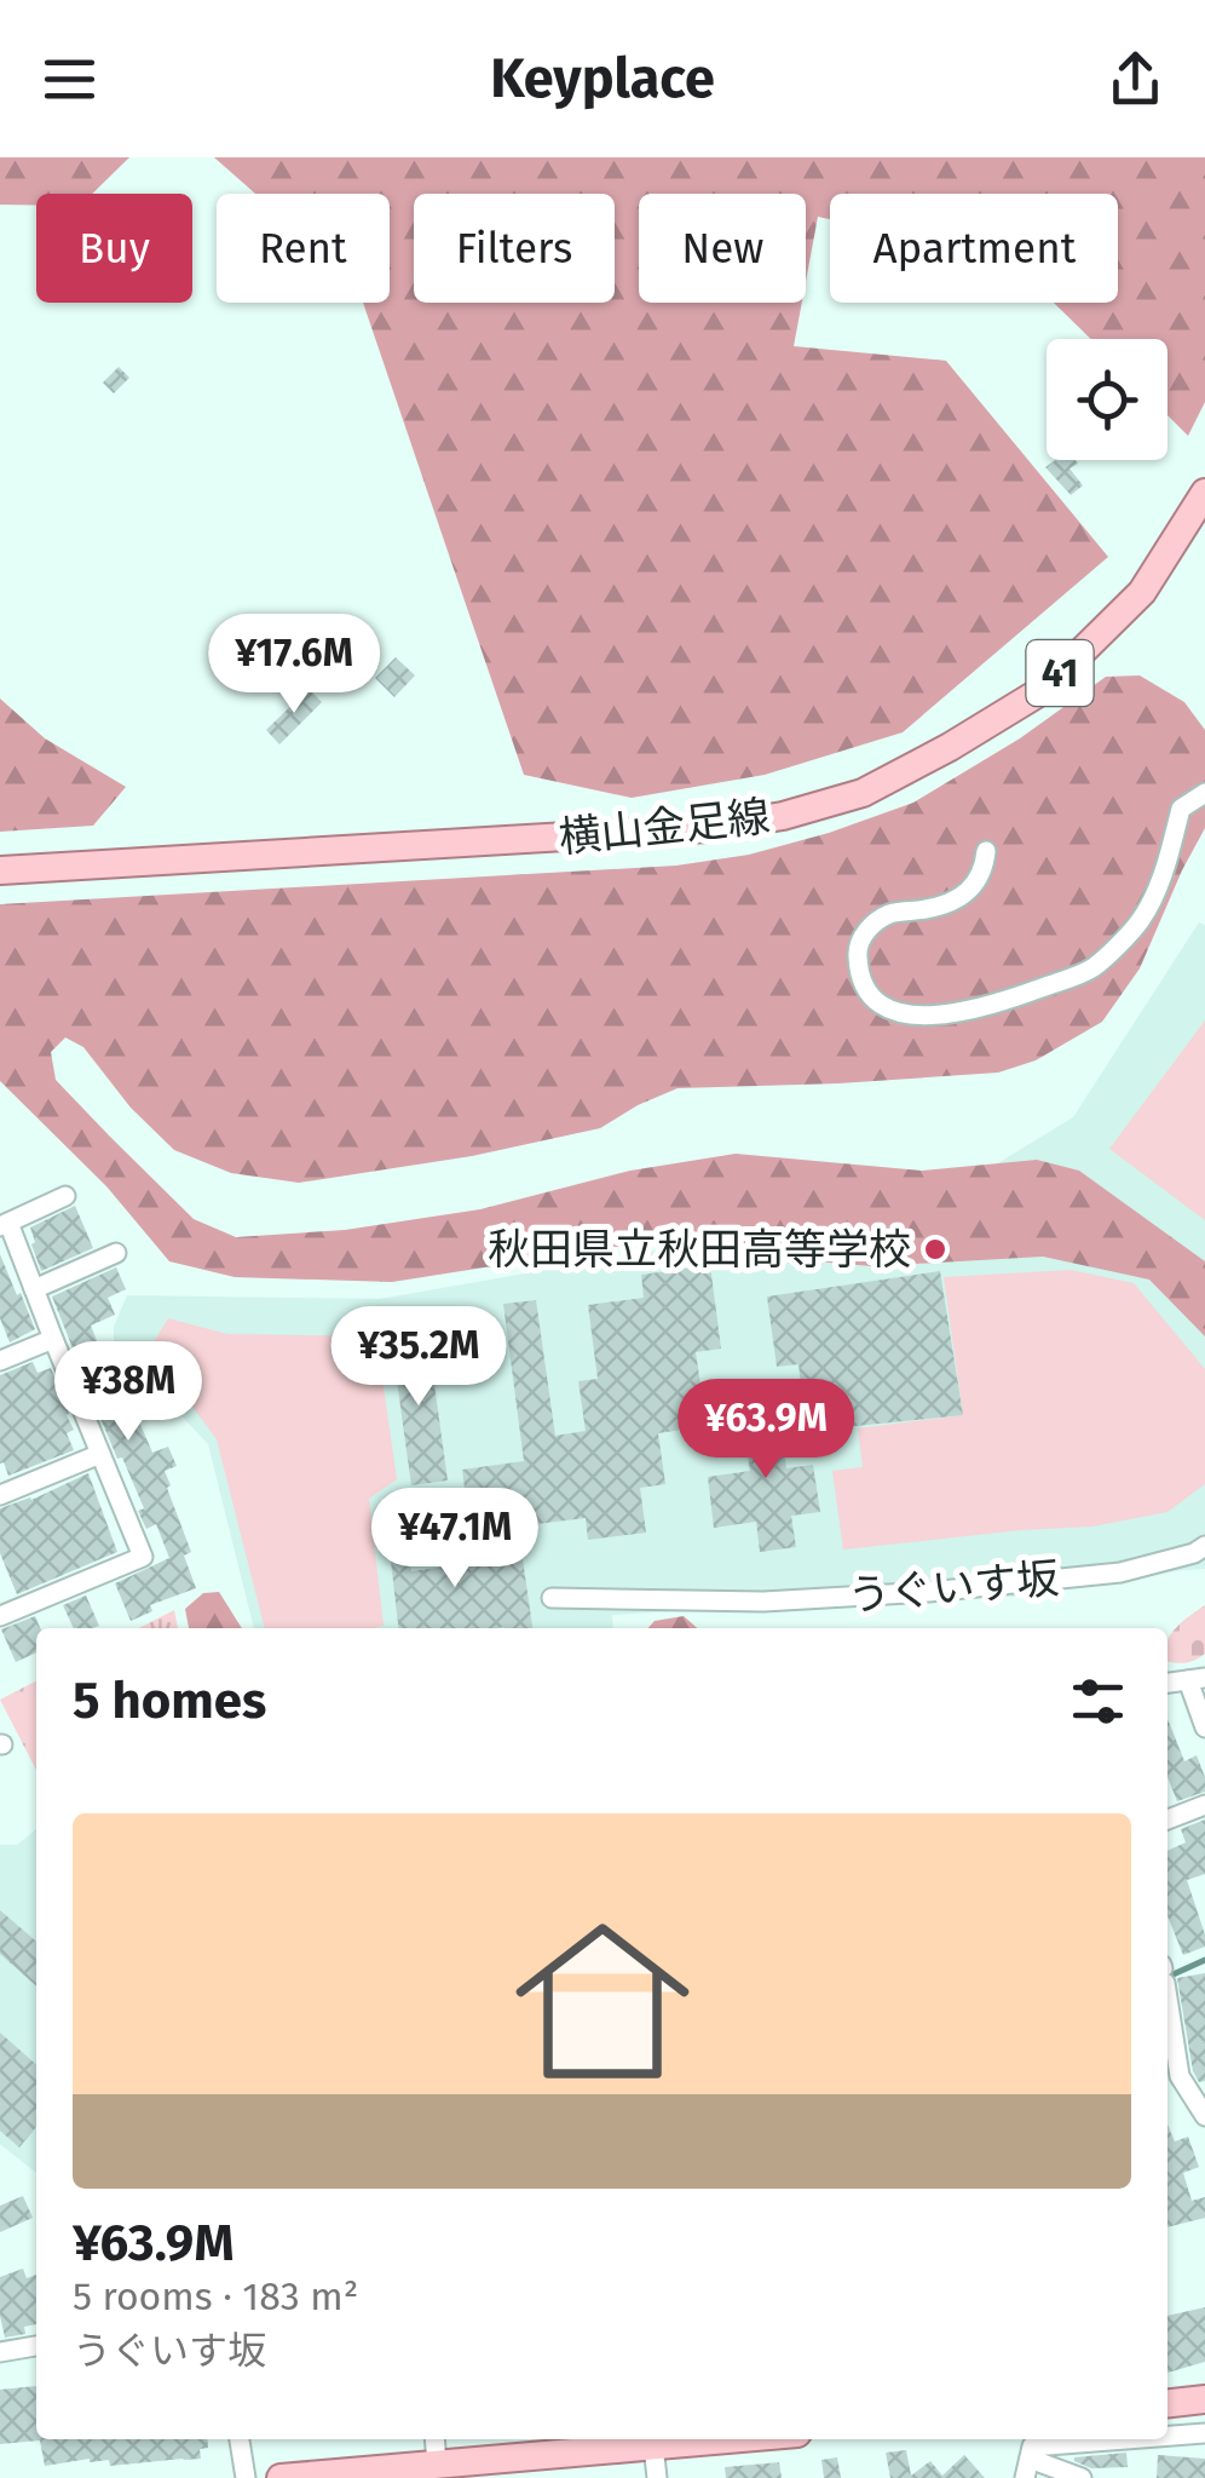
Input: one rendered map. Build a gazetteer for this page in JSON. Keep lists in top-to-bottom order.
{
  "streets": {
    "main road": ["41", "横山金足線"],
    "street": ["うぐいす坂"]
  },
  "places": ["秋田県立秋田高等学校"],
  "page": {
    "header": "Keyplace",
    "chip": [
      "Buy",
      "Rent",
      "Filters",
      "New",
      "Apartment"
    ],
    "price": [
      "¥17.6M",
      "¥35.2M",
      "¥38M",
      "¥63.9M",
      "¥47.1M"
    ],
    "heading": "5 homes",
    "list": [
      {
        "name": "¥63.9M",
        "note": "5 rooms · 183 m² · うぐいす坂"
      }
    ]
  }
}
